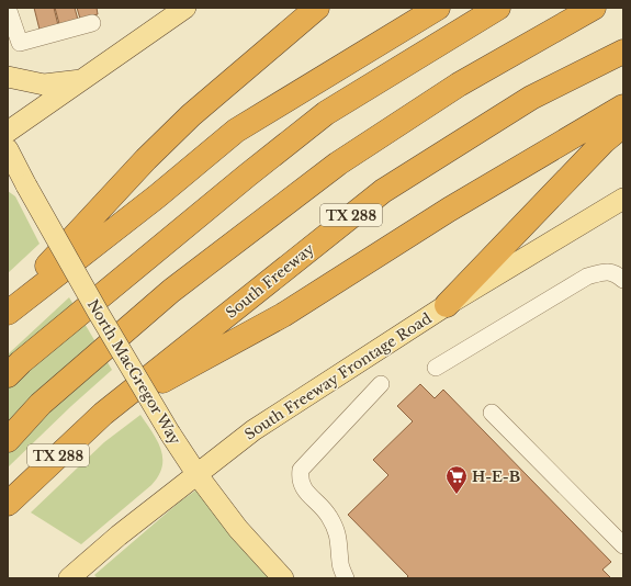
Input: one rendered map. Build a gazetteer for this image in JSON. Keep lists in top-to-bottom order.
{
  "streets": {
    "highway": ["TX 288", "South Freeway"],
    "main road": ["North MacGregor Way", "South Freeway Frontage Road"]
  },
  "crossings": [
    ["North MacGregor Way", "South Freeway Frontage Road"]
  ],
  "places": {
    "supermarket": ["H-E-B"]
  }
}
